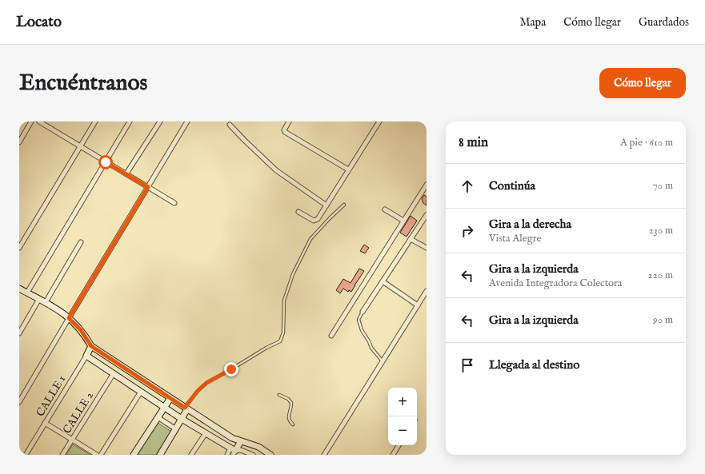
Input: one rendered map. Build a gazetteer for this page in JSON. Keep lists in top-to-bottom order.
{
  "streets": {
    "street": ["CALLE 1", "CALLE 2"]
  },
  "page": {
    "header": "Locato",
    "nav": ["Mapa", "Cómo llegar", "Guardados"],
    "buttons": "Cómo llegar",
    "title": "Encuéntranos",
    "heading": ["8 min", "A pie · 610 m"],
    "list": [
      ["Continúa", "70 m"],
      ["Gira a la derecha", "Vista Alegre", "230 m"],
      ["Gira a la izquierda", "Avenida Integradora Colectora", "220 m"],
      ["Gira a la izquierda", "90 m"],
      "Llegada al destino"
    ],
    "map_buttons": ["+", "−"]
  }
}
